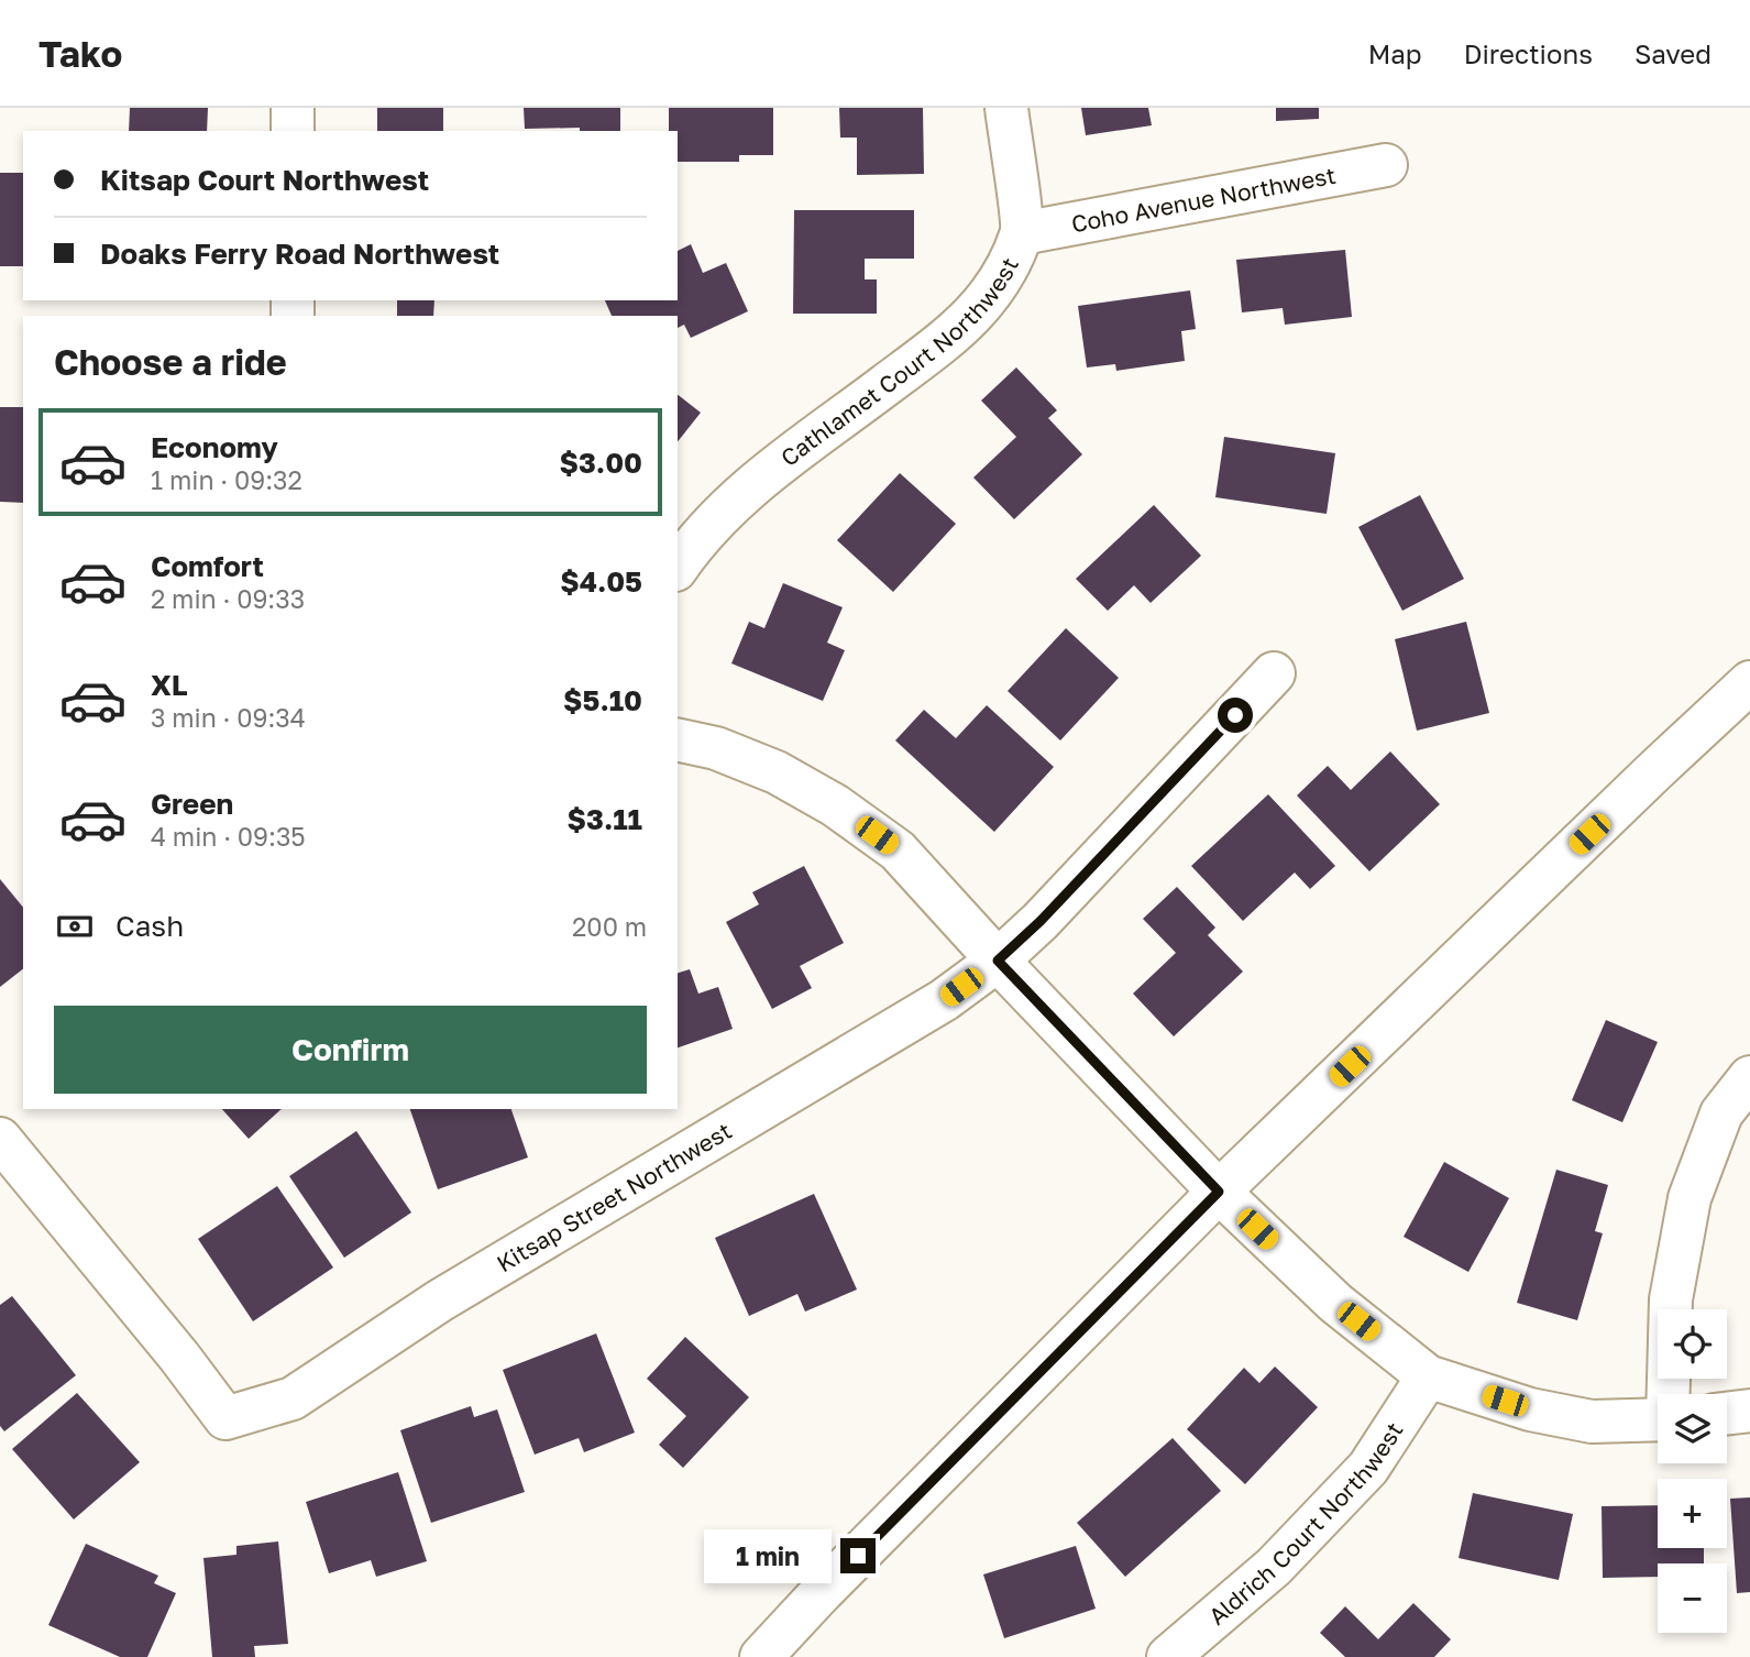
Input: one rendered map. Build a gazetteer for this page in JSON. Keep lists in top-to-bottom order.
{
  "streets": {
    "street": [
      "Coho Avenue Northwest",
      "Cathlamet Court Northwest",
      "Kitsap Street Northwest",
      "Aldrich Court Northwest"
    ]
  },
  "crossings": [
    ["Coho Avenue Northwest", "Cathlamet Court Northwest"]
  ],
  "page": {
    "header": "Tako",
    "nav": ["Map", "Directions", "Saved"],
    "banner": ["Kitsap Court Northwest", "Doaks Ferry Road Northwest"],
    "heading": "Choose a ride",
    "list": [
      {
        "name": "Economy",
        "note": "1 min · 09:32",
        "value": "$3.00"
      },
      {
        "name": "Comfort",
        "note": "2 min · 09:33",
        "value": "$4.05"
      },
      {
        "name": "XL",
        "note": "3 min · 09:34",
        "value": "$5.10"
      },
      {
        "name": "Green",
        "note": "4 min · 09:35",
        "value": "$3.11"
      }
    ],
    "pay": ["Cash", "200 m"],
    "buttons": "Confirm",
    "map_buttons": ["+", "−"],
    "bubble": "1 min"
  }
}
